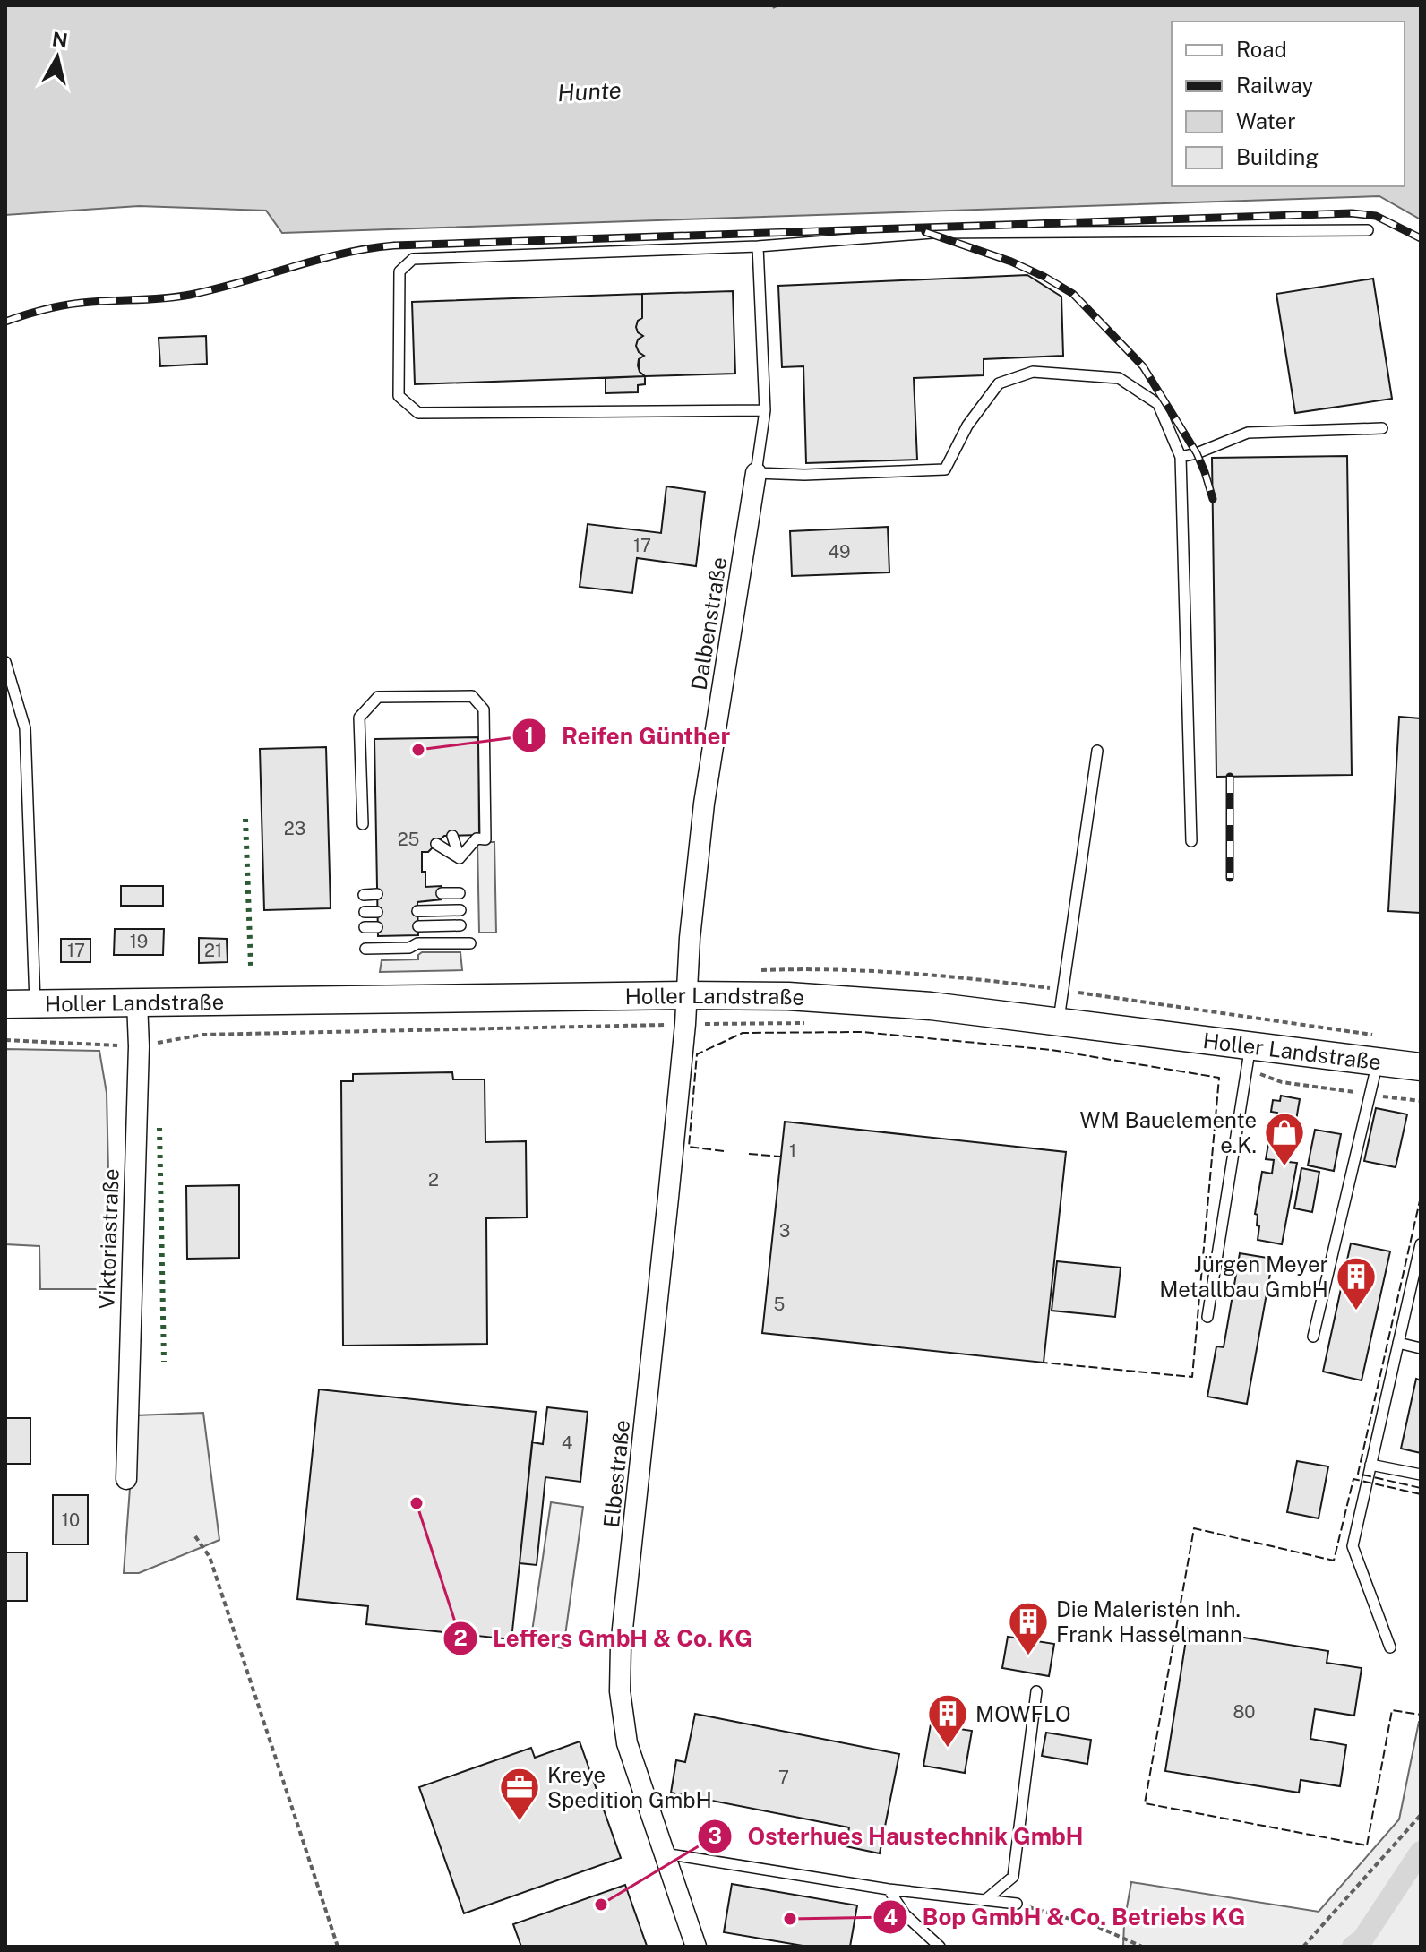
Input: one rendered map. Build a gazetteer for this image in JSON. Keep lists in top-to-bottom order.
{
  "streets": {
    "main road": ["Holler Landstraße"],
    "street": ["Dalbenstraße", "Viktoriastraße", "Elbestraße"]
  },
  "crossings": [
    ["Dalbenstraße", "Holler Landstraße"],
    ["Dalbenstraße", "Elbestraße"],
    ["Holler Landstraße", "Viktoriastraße"],
    ["Holler Landstraße", "Elbestraße"]
  ],
  "water": ["Hunte"],
  "places": {
    "other": [
      "Reifen Günther",
      "Leffers GmbH & Co. KG",
      "Osterhues Haustechnik GmbH",
      "Bop GmbH & Co. Betriebs KG"
    ],
    "shop": ["WM Bauelemente e.K."],
    "building": ["Jürgen Meyer Metallbau GmbH", "Die Maleristen Inh. Frank Hasselmann", "MOWFLO"],
    "office": ["Kreye Spedition GmbH"]
  },
  "house_numbers": [
    "17",
    "49",
    "23",
    "25",
    "19",
    "17",
    "21",
    "1",
    "2",
    "3",
    "5",
    "4",
    "10",
    "80",
    "7"
  ],
  "legend": [
    "Road",
    "Railway",
    "Water",
    "Building"
  ],
  "north": "top"
}
